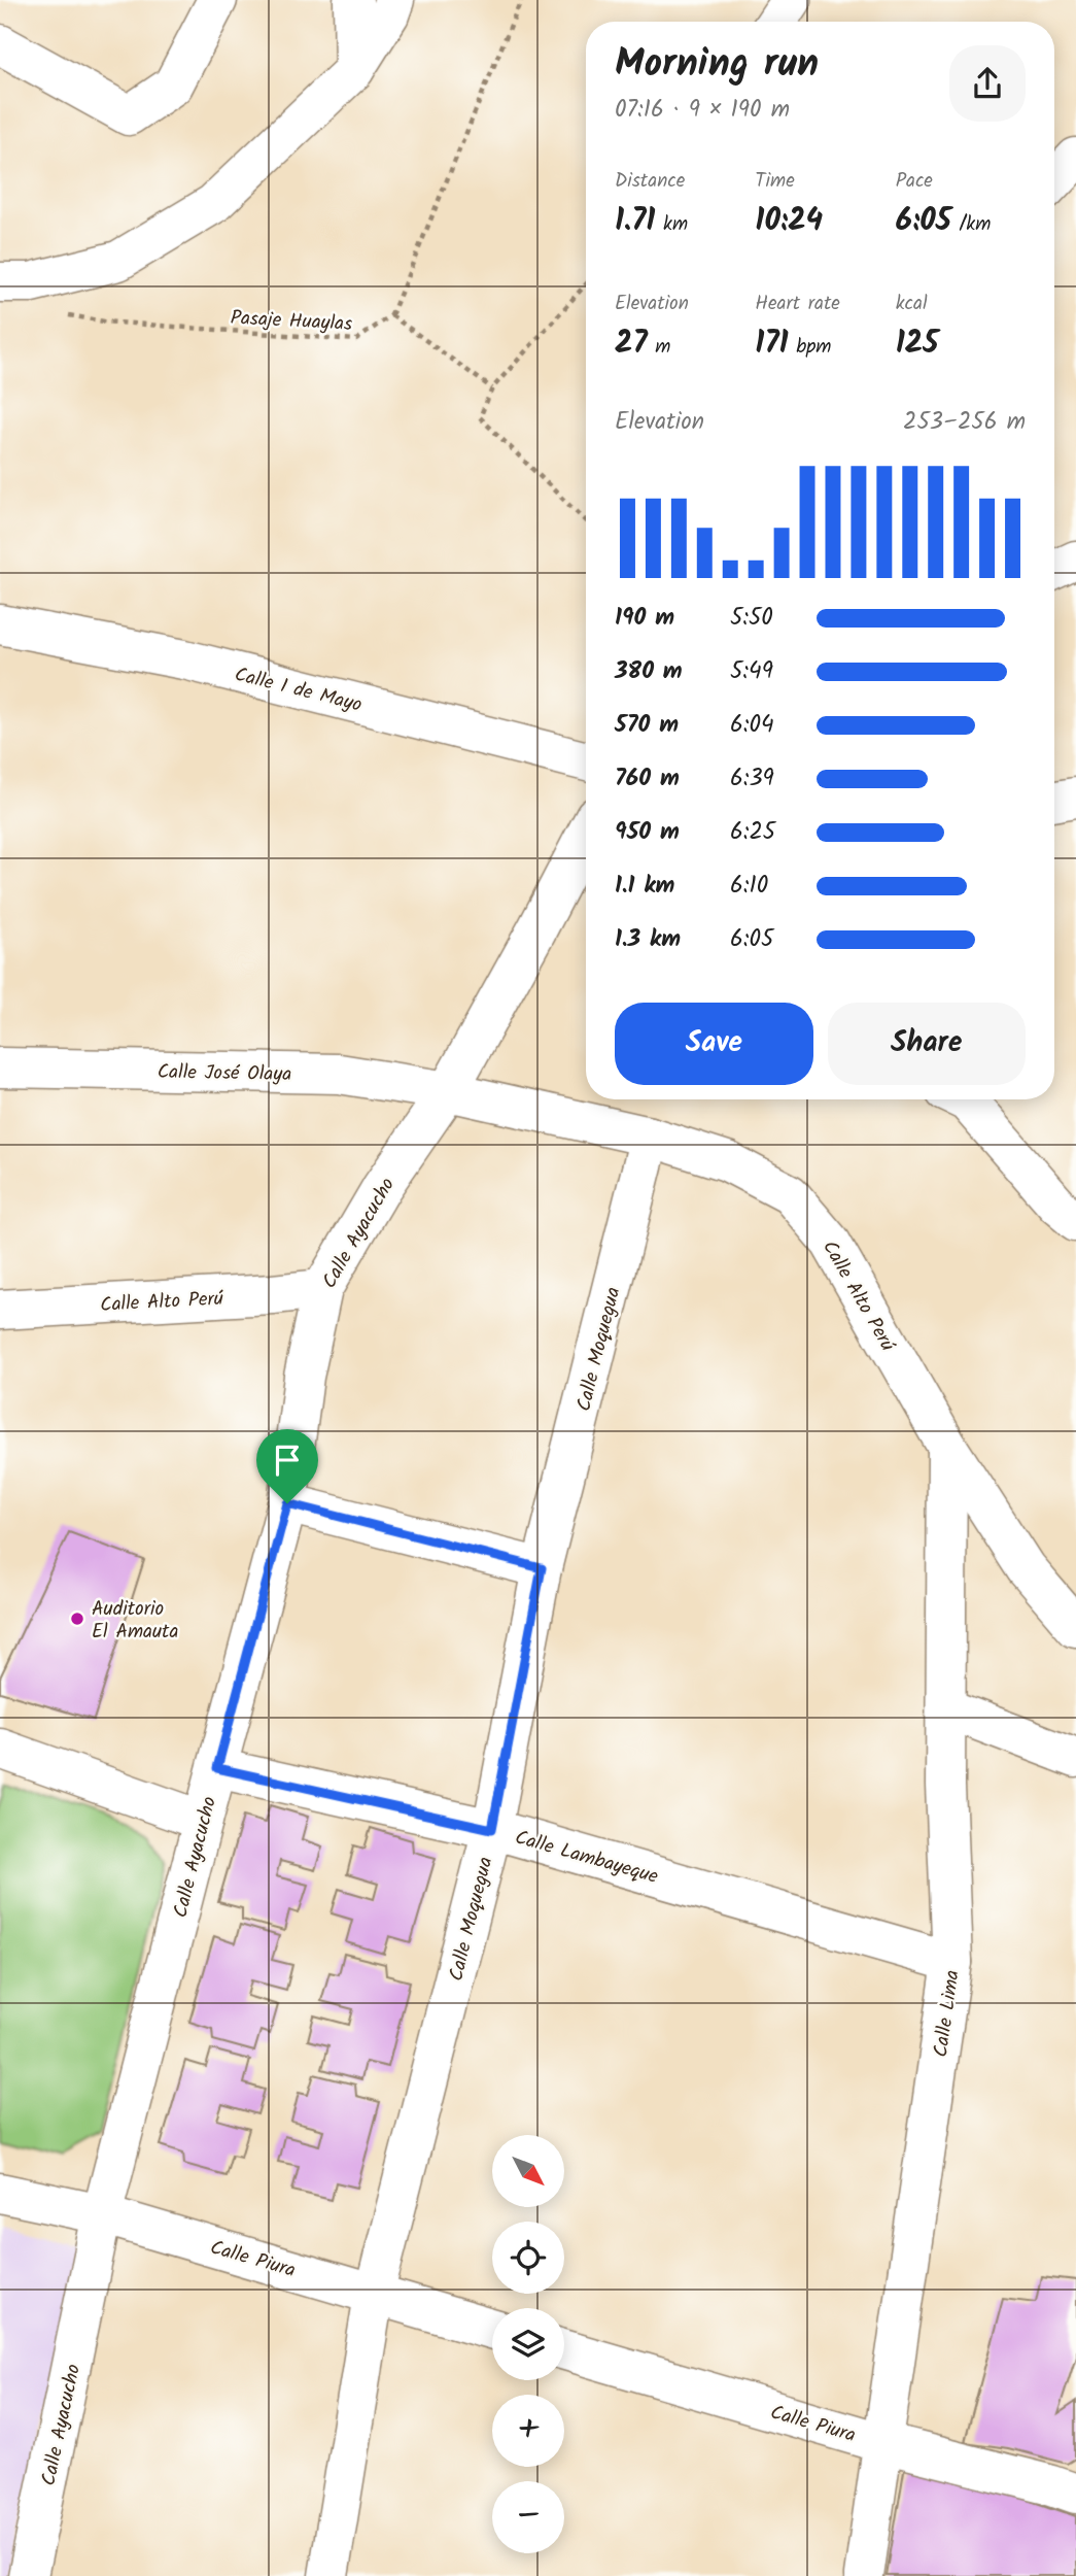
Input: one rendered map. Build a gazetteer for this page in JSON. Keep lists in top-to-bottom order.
{
  "streets": {
    "street": [
      "Calle 1 de Mayo",
      "Calle José Olaya",
      "Calle Ayacucho",
      "Calle Alto Perú",
      "Calle Moquegua",
      "Calle Lambayeque",
      "Calle Lima",
      "Calle Piura"
    ],
    "path": ["Pasaje Huaylas"]
  },
  "crossings": [
    ["Calle José Olaya", "Calle Ayacucho"],
    ["Calle José Olaya", "Calle Alto Perú"],
    ["Calle Ayacucho", "Calle Alto Perú"],
    ["Calle Ayacucho", "Calle Lambayeque"],
    ["Calle Ayacucho", "Calle Piura"],
    ["Calle Alto Perú", "Calle Moquegua"],
    ["Calle Alto Perú", "Calle Lima"],
    ["Calle Moquegua", "Calle Lambayeque"],
    ["Calle Moquegua", "Calle Piura"],
    ["Calle Lambayeque", "Calle Lima"],
    ["Calle Lima", "Calle Piura"]
  ],
  "places": ["Auditorio El Amauta"],
  "north": "bottom right",
  "page": {
    "heading": ["Morning run", "07:16 · 9 × 190 m"],
    "stats": [
      ["Distance", "1.71 km"],
      ["Time", "10:24"],
      ["Pace", "6:05 /km"],
      ["Elevation", "27 m"],
      ["Heart rate", "171 bpm"],
      ["kcal", "125"]
    ],
    "chart": ["Elevation", "253–256 m"],
    "list": [
      {
        "name": "190 m",
        "note": "5:50"
      },
      {
        "name": "380 m",
        "note": "5:49"
      },
      {
        "name": "570 m",
        "note": "6:04"
      },
      {
        "name": "760 m",
        "note": "6:39"
      },
      {
        "name": "950 m",
        "note": "6:25"
      },
      {
        "name": "1.1 km",
        "note": "6:10"
      },
      {
        "name": "1.3 km",
        "note": "6:05"
      }
    ],
    "buttons": ["Save", "Share"],
    "map_buttons": ["+", "−"]
  }
}
